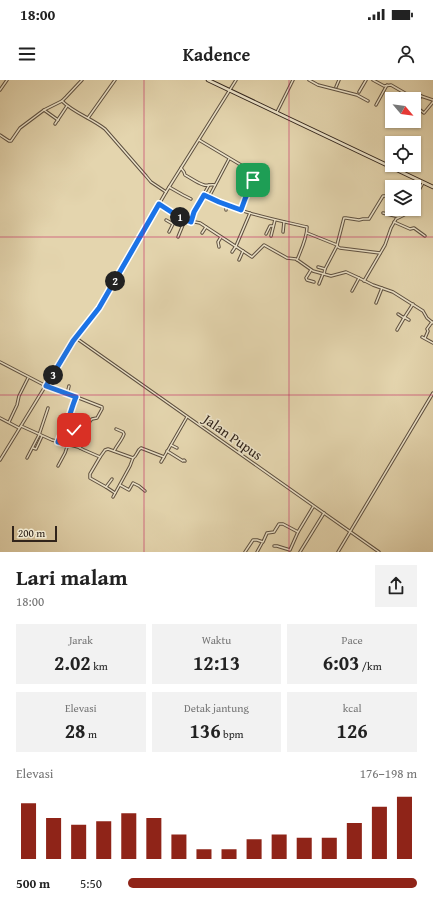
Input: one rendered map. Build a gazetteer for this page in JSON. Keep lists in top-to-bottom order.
{
  "streets": {
    "street": ["Jalan Pupus"]
  },
  "scale_bar": "200 m",
  "north": "bottom right",
  "page": {
    "status": "18:00",
    "header": "Kadence",
    "pins": ["1", "2", "3"],
    "scale": "200 m",
    "heading": ["Lari malam", "18:00"],
    "stats": [
      ["Jarak", "2.02 km"],
      ["Waktu", "12:13"],
      ["Pace", "6:03 /km"],
      ["Elevasi", "28 m"],
      ["Detak jantung", "136 bpm"],
      ["kcal", "126"]
    ],
    "chart": ["Elevasi", "176–198 m"],
    "list": [
      {
        "name": "500 m",
        "note": "5:50"
      }
    ]
  }
}
